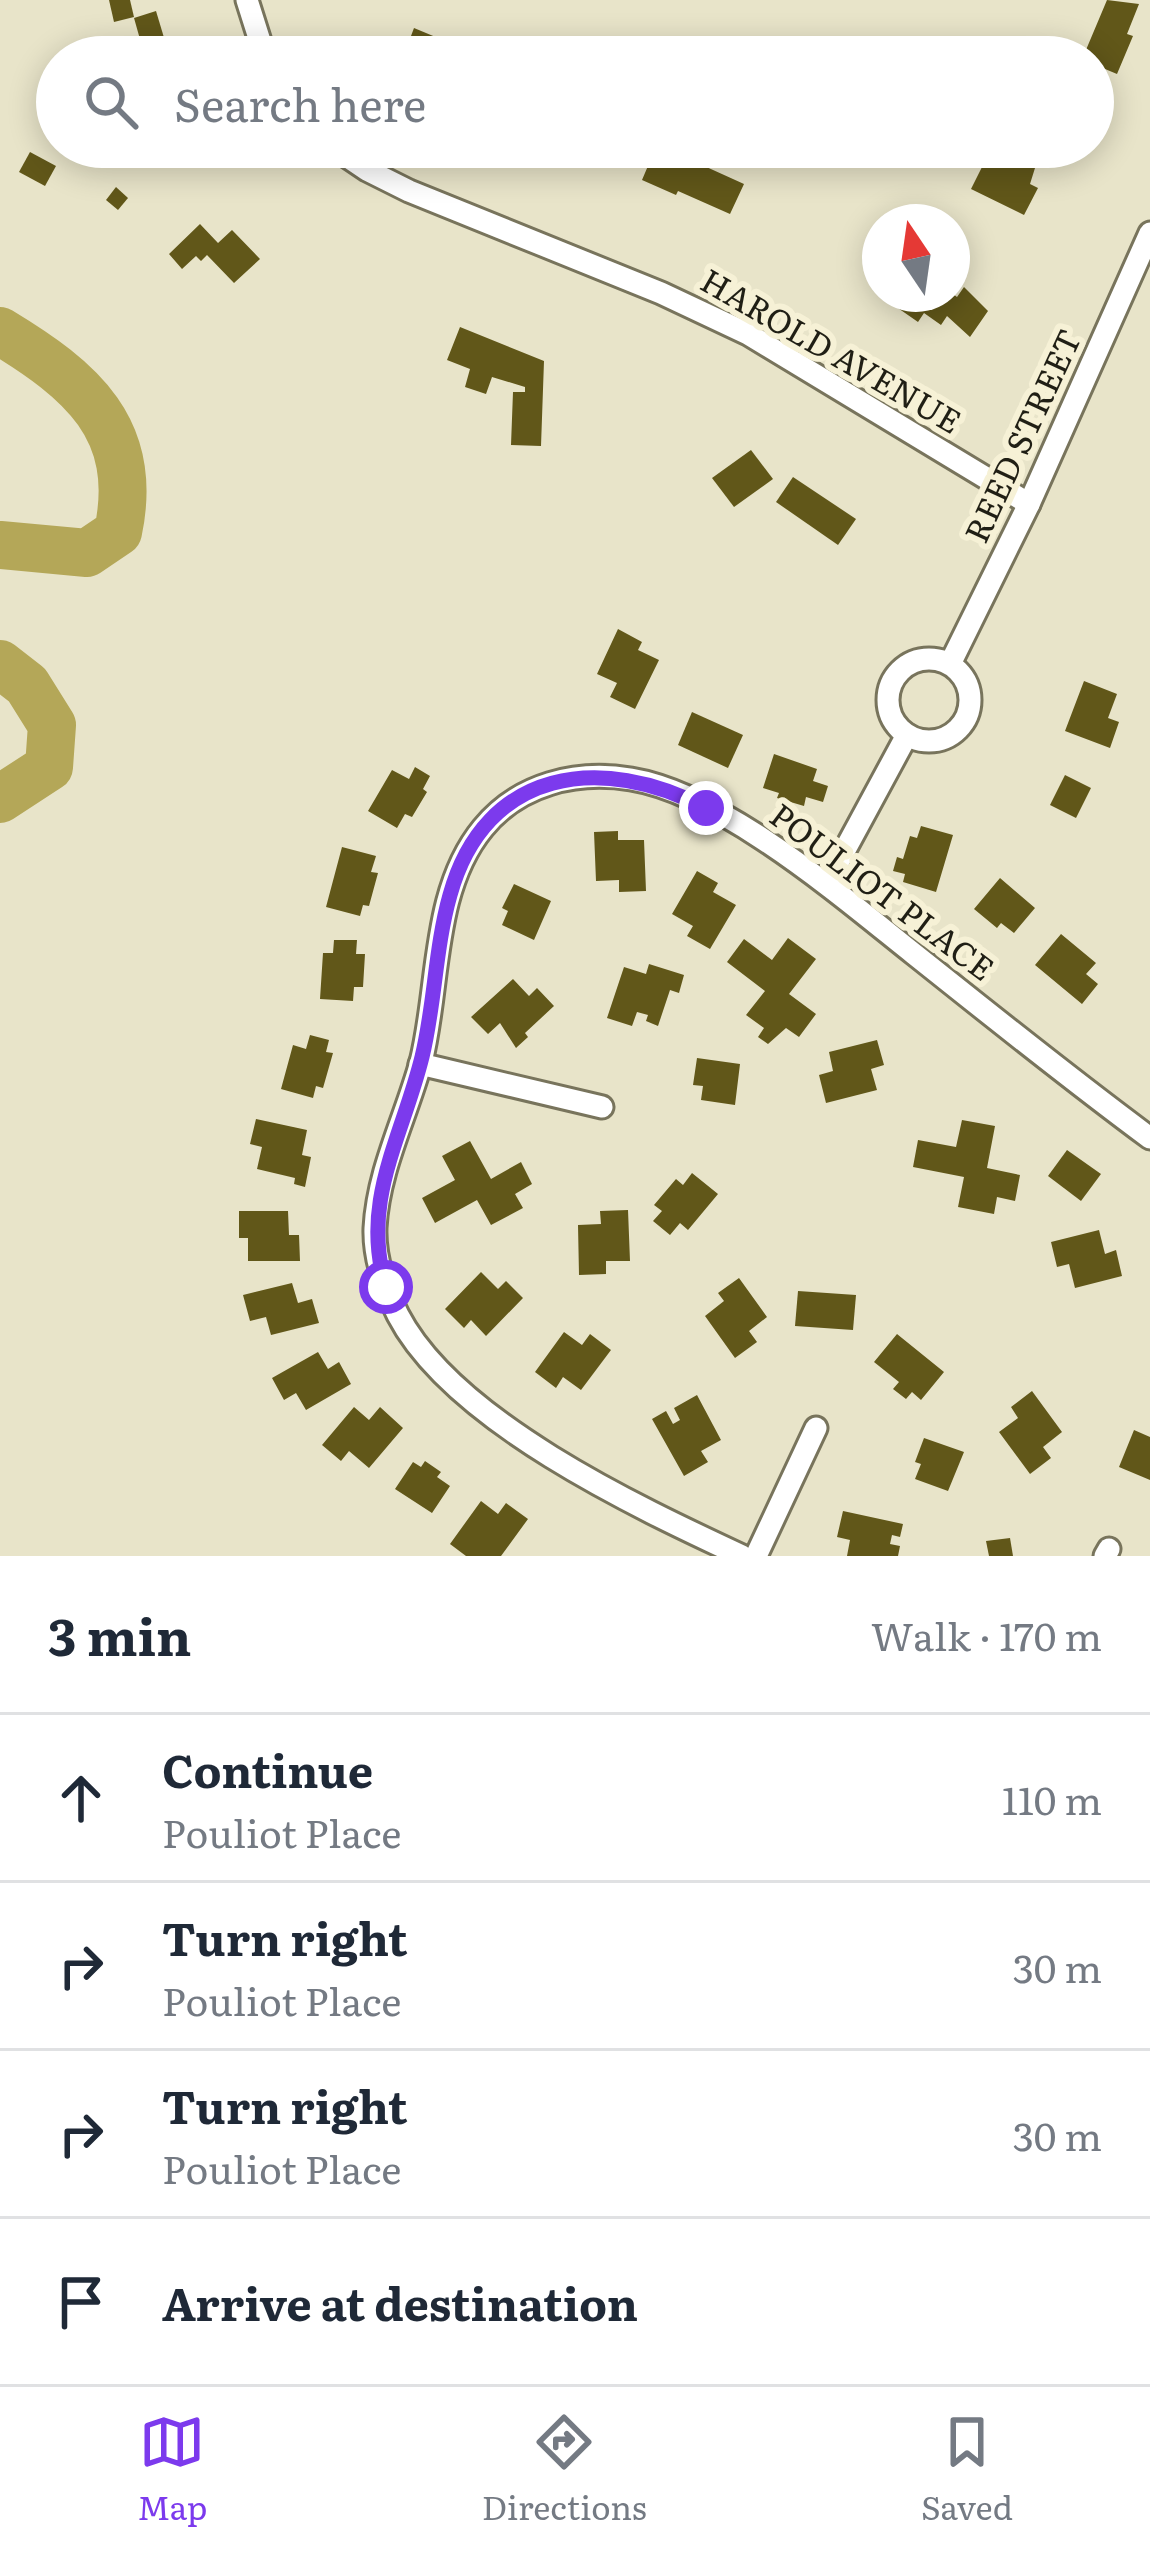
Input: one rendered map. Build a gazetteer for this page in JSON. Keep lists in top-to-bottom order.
{
  "streets": {
    "street": ["HAROLD AVENUE", "REED STREET", "POULIOT PLACE"]
  },
  "crossings": [
    ["HAROLD AVENUE", "REED STREET"]
  ],
  "north": "top",
  "page": {
    "search": "Search here",
    "heading": ["3 min", "Walk · 170 m"],
    "list": [
      ["Continue", "Pouliot Place", "110 m"],
      ["Turn right", "Pouliot Place", "30 m"],
      ["Turn right", "Pouliot Place", "30 m"],
      "Arrive at destination"
    ],
    "nav": ["Map", "Directions", "Saved"]
  }
}
